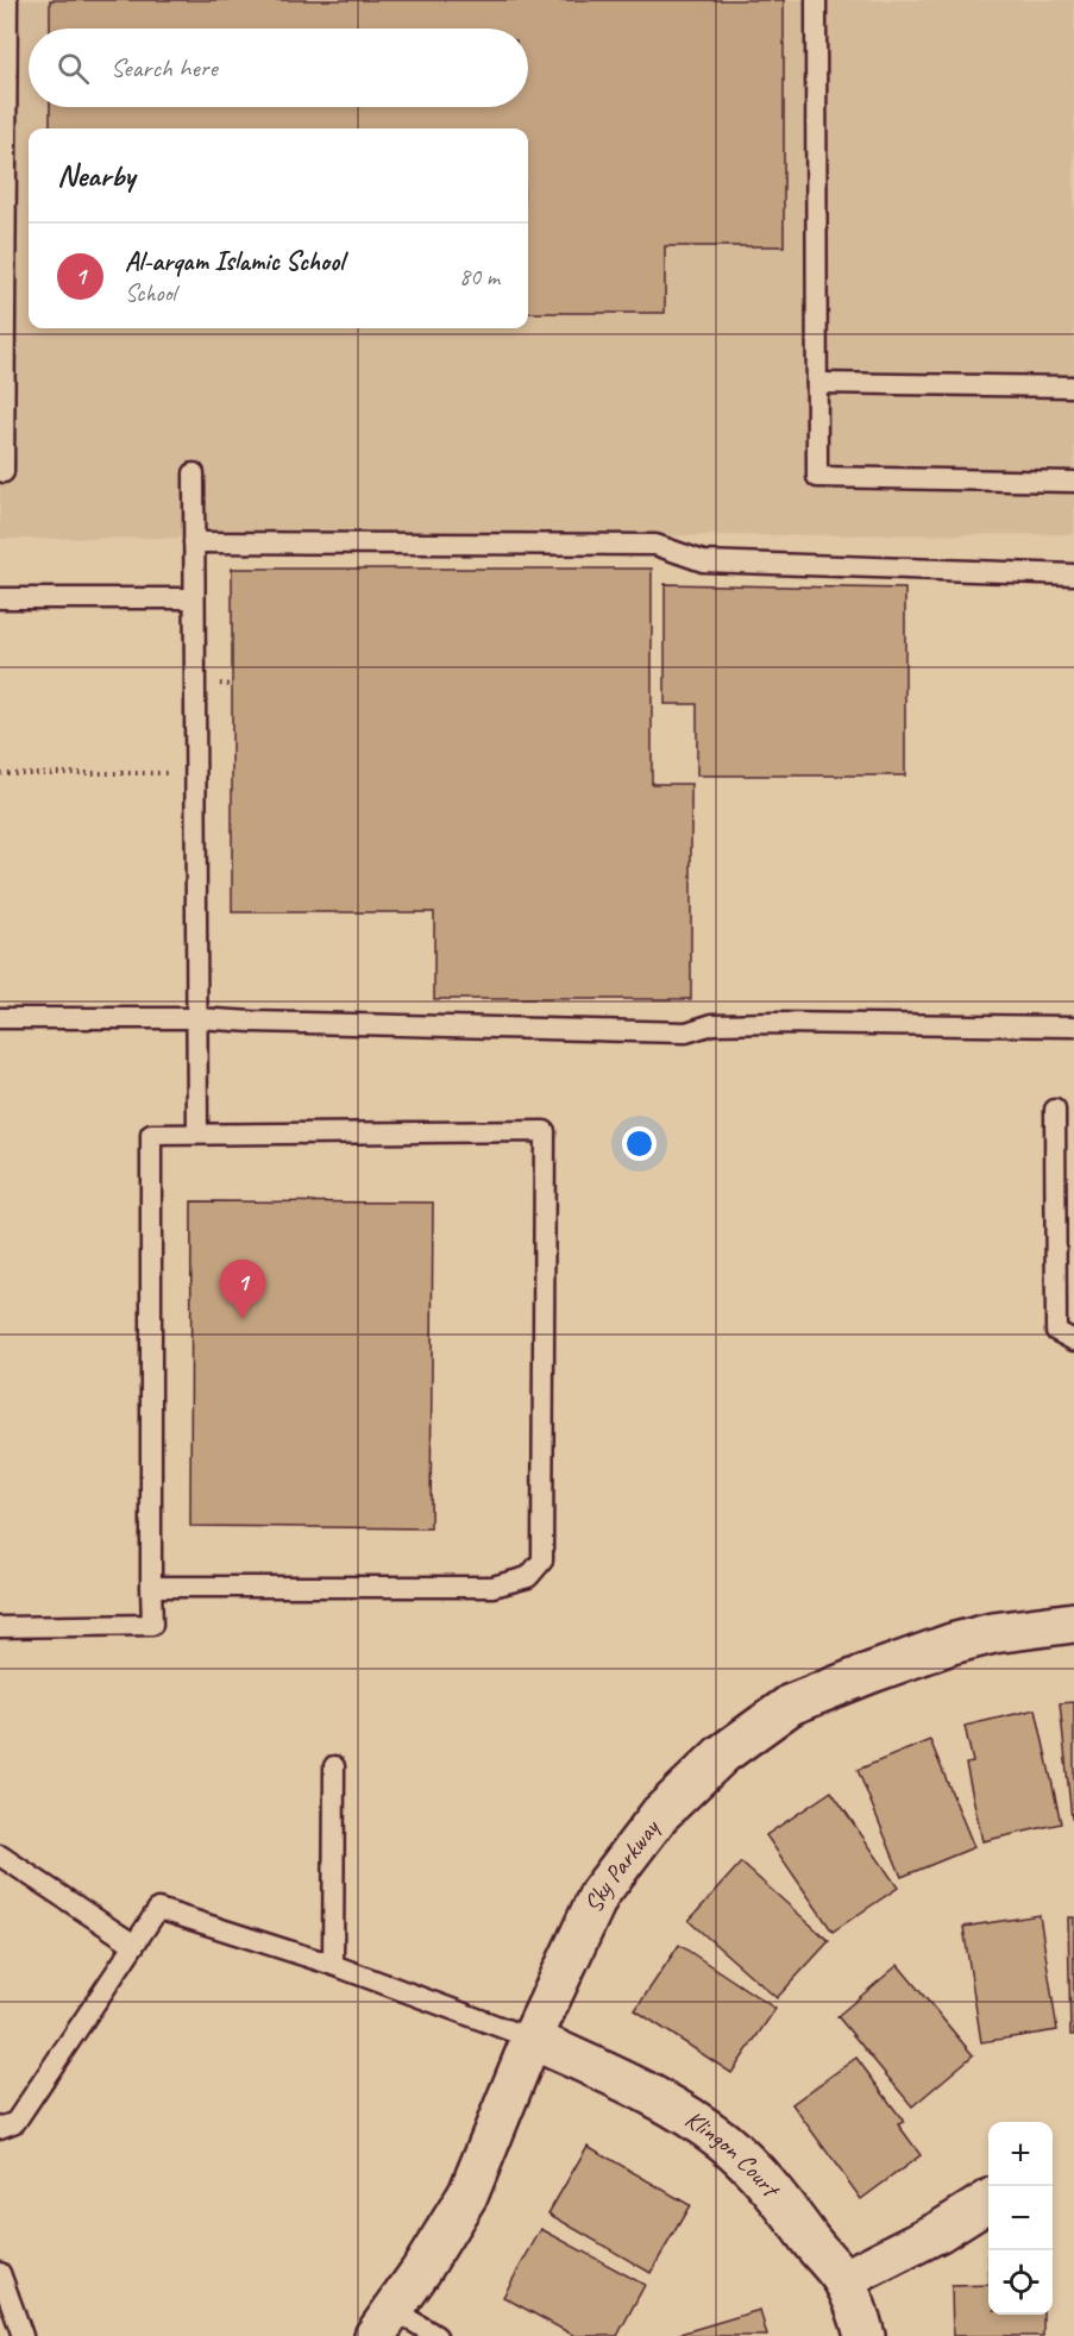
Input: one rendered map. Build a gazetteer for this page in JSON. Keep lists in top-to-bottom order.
{
  "streets": {
    "street": ["Sky Parkway", "Klingon Court"]
  },
  "crossings": [
    ["Sky Parkway", "Klingon Court"]
  ],
  "page": {
    "search": "Search here",
    "heading": "Nearby",
    "list": [
      {
        "mark": "1",
        "name": "Al-arqam Islamic School",
        "note": "School",
        "value": "80 m"
      }
    ],
    "pins": "1",
    "map_buttons": ["+", "−"]
  }
}
